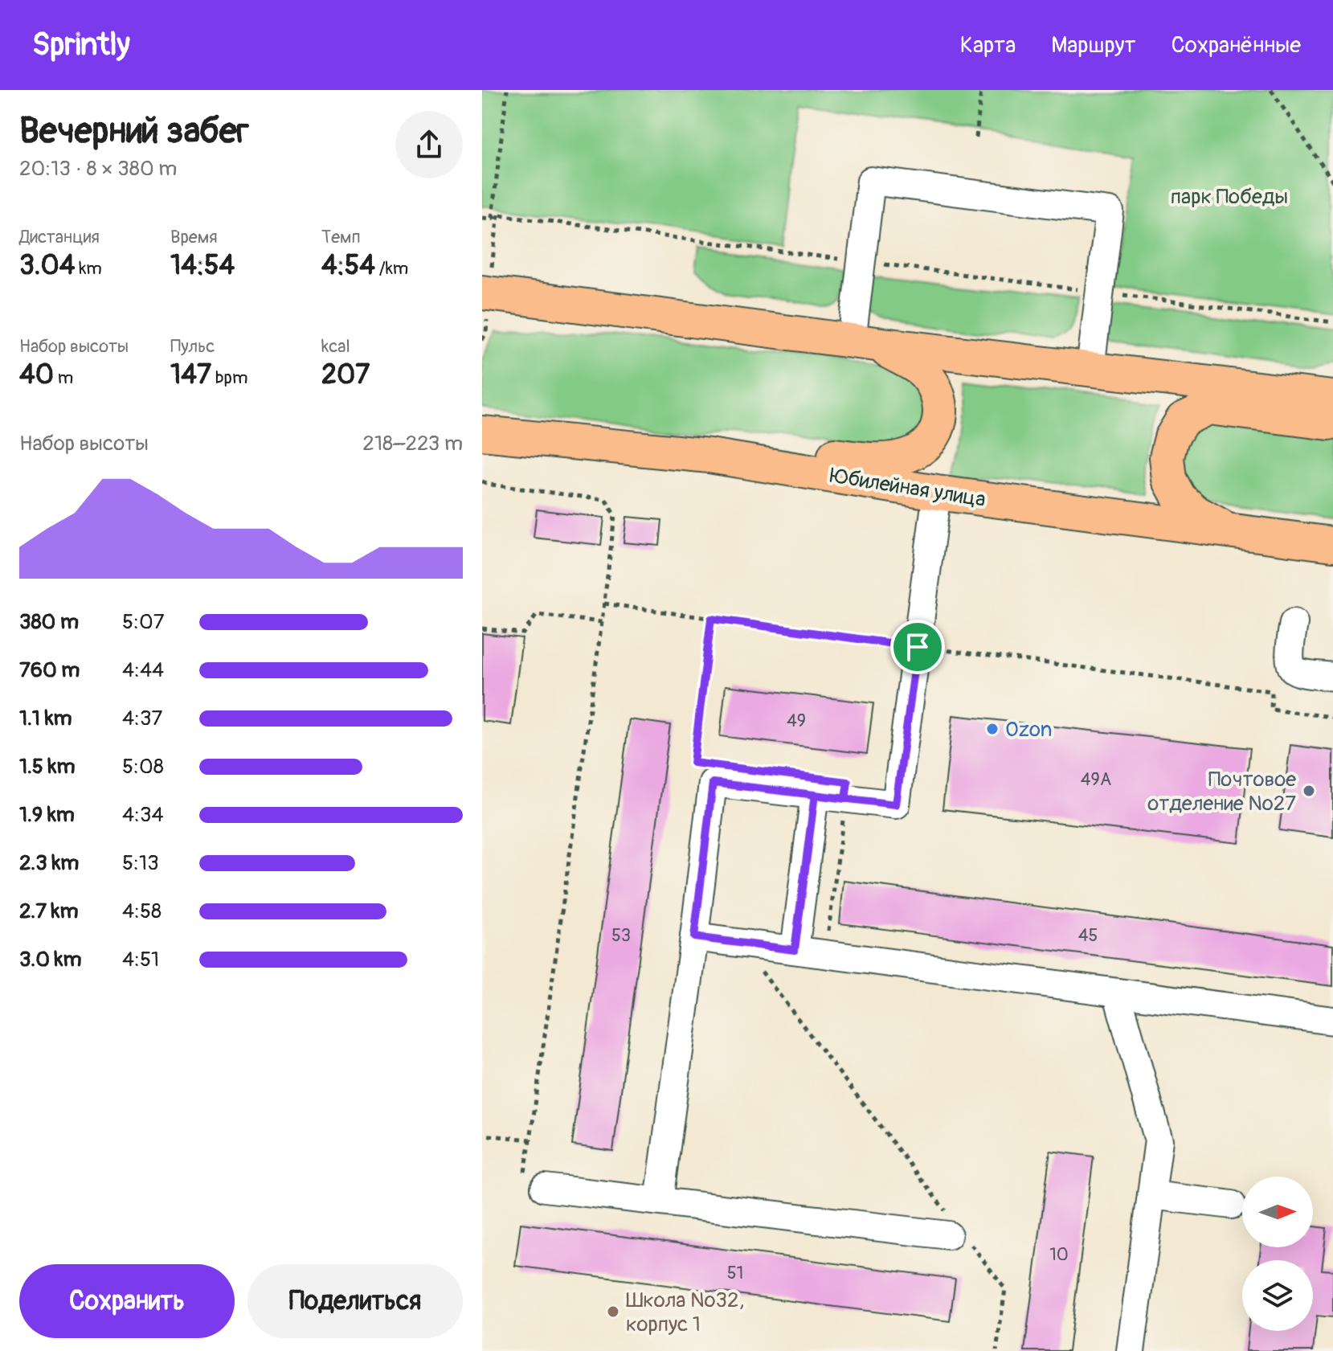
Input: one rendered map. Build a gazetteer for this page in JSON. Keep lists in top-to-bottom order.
{
  "streets": {
    "main road": ["Юбилейная улица"]
  },
  "parks": ["парк Победы"],
  "places": ["Ozon", "Почтовое отделение №27", "Школа №32, корпус 1"],
  "house_numbers": [
    "49",
    "49А",
    "53",
    "45",
    "10",
    "51"
  ],
  "north": "right",
  "page": {
    "header": "Sprintly",
    "nav": ["Карта", "Маршрут", "Сохранённые"],
    "heading": ["Вечерний забег", "20:13 · 8 × 380 m"],
    "stats": [
      ["Дистанция", "3.04 km"],
      ["Время", "14:54"],
      ["Темп", "4:54 /km"],
      ["Набор высоты", "40 m"],
      ["Пульс", "147 bpm"],
      ["kcal", "207"]
    ],
    "chart": ["Набор высоты", "218–223 m"],
    "list": [
      {
        "name": "380 m",
        "note": "5:07"
      },
      {
        "name": "760 m",
        "note": "4:44"
      },
      {
        "name": "1.1 km",
        "note": "4:37"
      },
      {
        "name": "1.5 km",
        "note": "5:08"
      },
      {
        "name": "1.9 km",
        "note": "4:34"
      },
      {
        "name": "2.3 km",
        "note": "5:13"
      },
      {
        "name": "2.7 km",
        "note": "4:58"
      },
      {
        "name": "3.0 km",
        "note": "4:51"
      }
    ],
    "buttons": ["Сохранить", "Поделиться"]
  }
}
